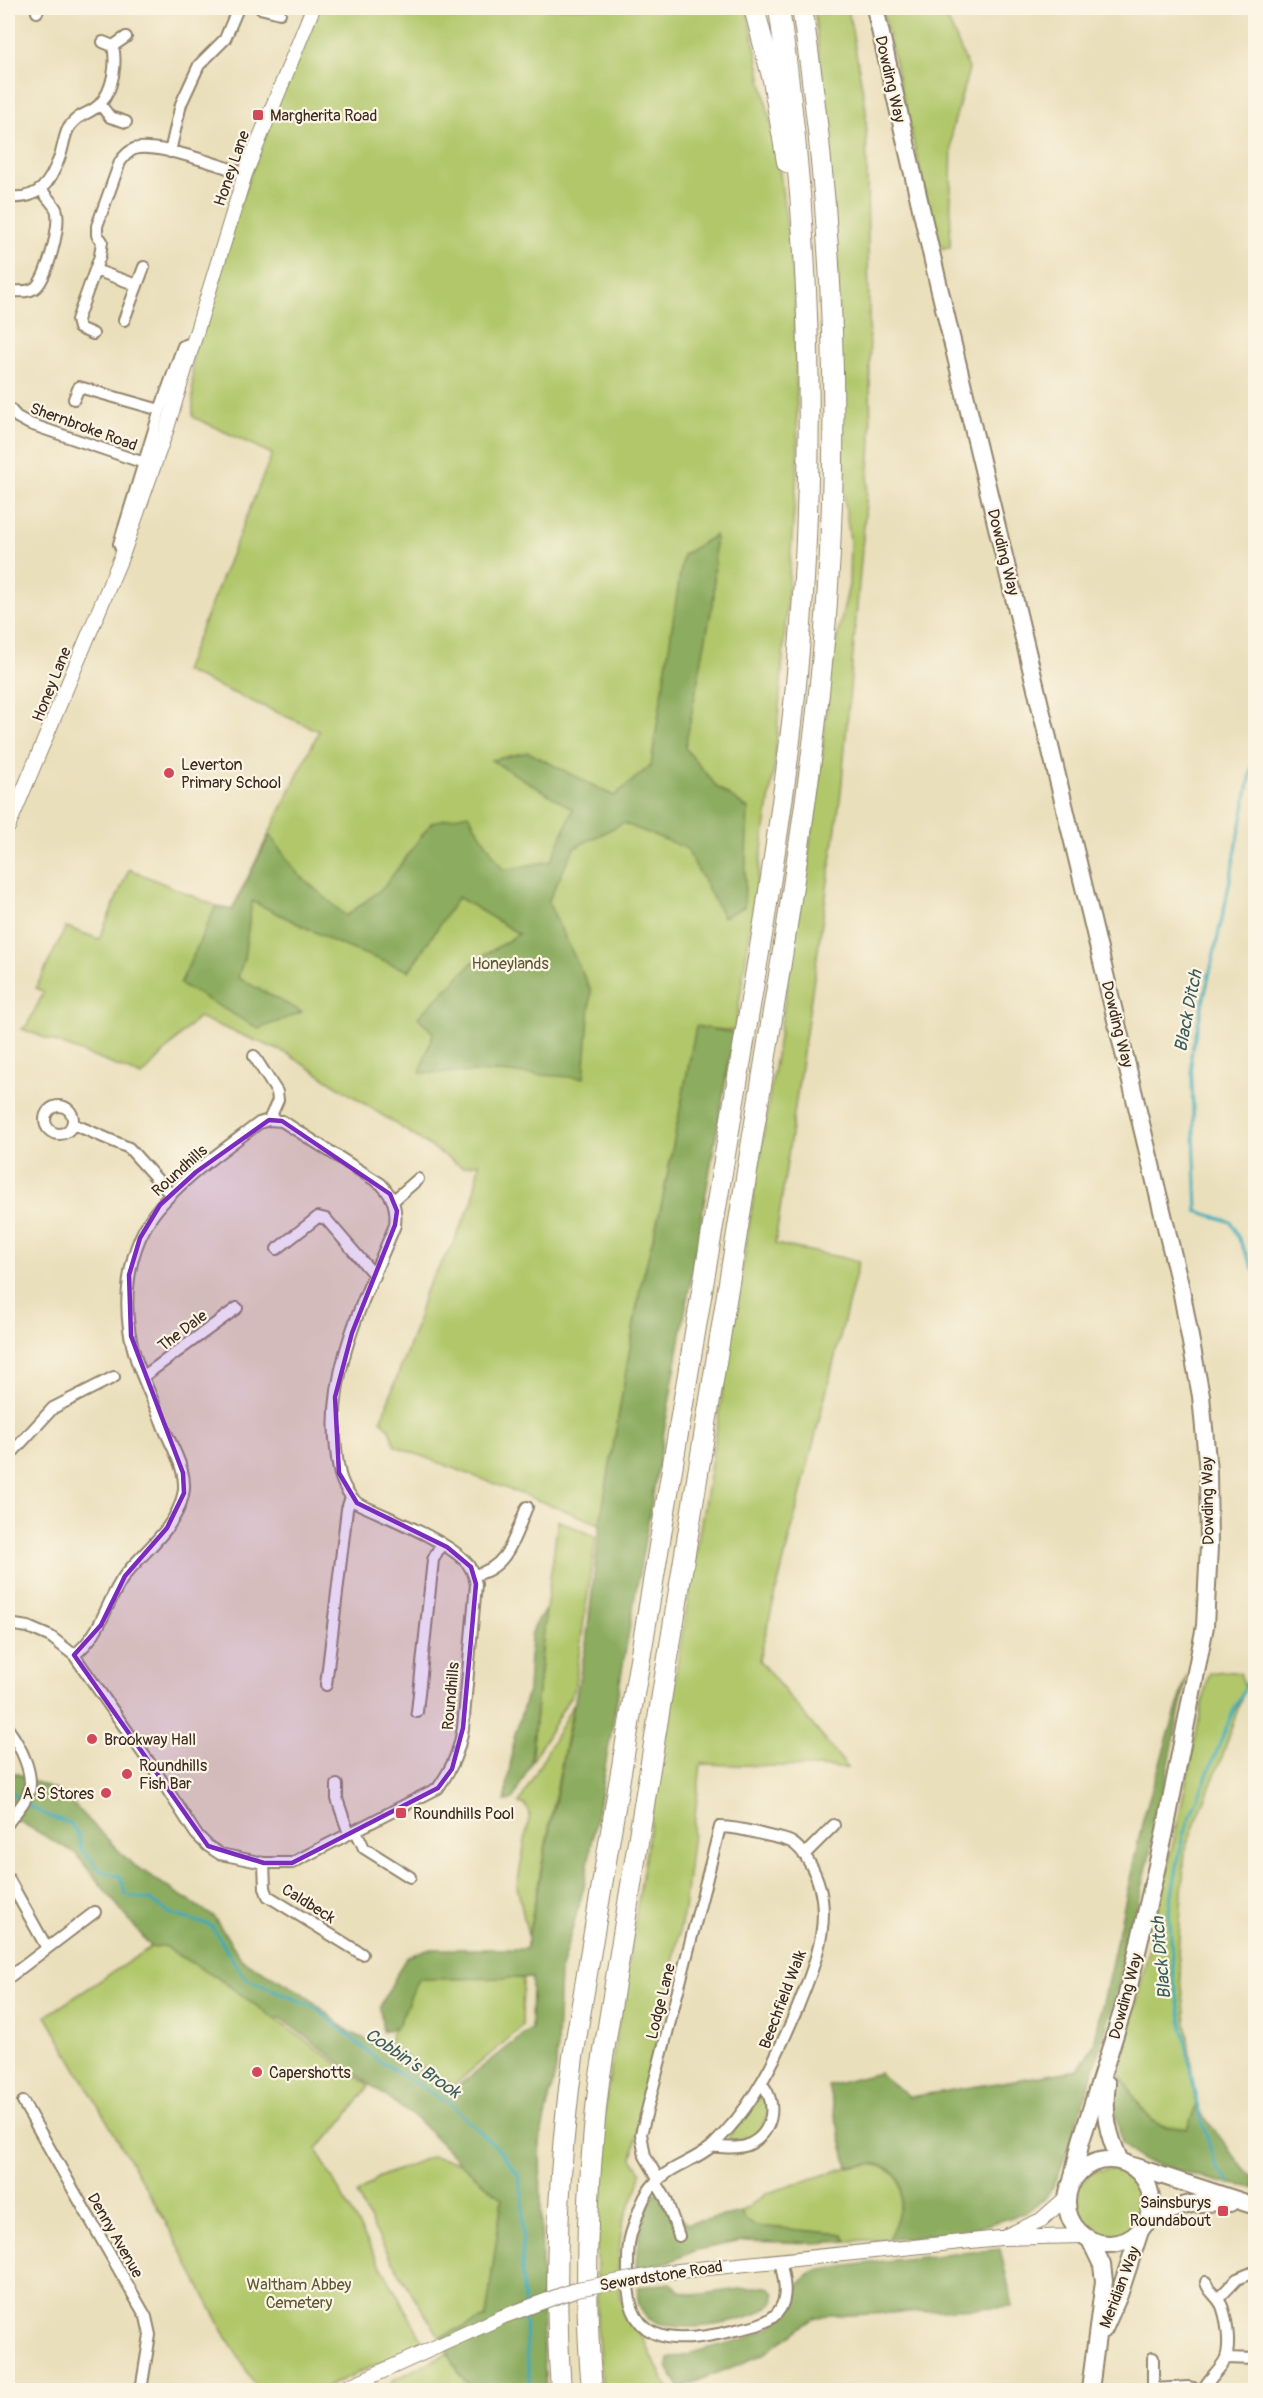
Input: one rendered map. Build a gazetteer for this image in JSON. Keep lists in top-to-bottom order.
{
  "streets": {
    "main road": ["Dowding Way", "Meridian Way"],
    "street": [
      "Honey Lane",
      "Shernbroke Road",
      "Roundhills",
      "The Dale",
      "Caldbeck",
      "Beechfield Walk",
      "Lodge Lane",
      "Denny Avenue",
      "Sewardstone Road"
    ]
  },
  "crossings": [
    ["Dowding Way", "Sewardstone Road"],
    ["Dowding Way", "Meridian Way"],
    ["Honey Lane", "Shernbroke Road"],
    ["Roundhills", "The Dale"],
    ["Roundhills", "Caldbeck"],
    ["Beechfield Walk", "Lodge Lane"],
    ["Beechfield Walk", "Sewardstone Road"],
    ["Sewardstone Road", "Meridian Way"]
  ],
  "water": ["Black Ditch", "Cobbin's Brook"],
  "parks": ["Honeylands", "Waltham Abbey Cemetery"],
  "places": {
    "transit": ["Margherita Road", "Roundhills Pool", "Sainsburys Roundabout"],
    "other": [
      "Leverton Primary School",
      "Brookway Hall",
      "Roundhills Fish Bar",
      "A S Stores",
      "Capershotts"
    ]
  }
}
